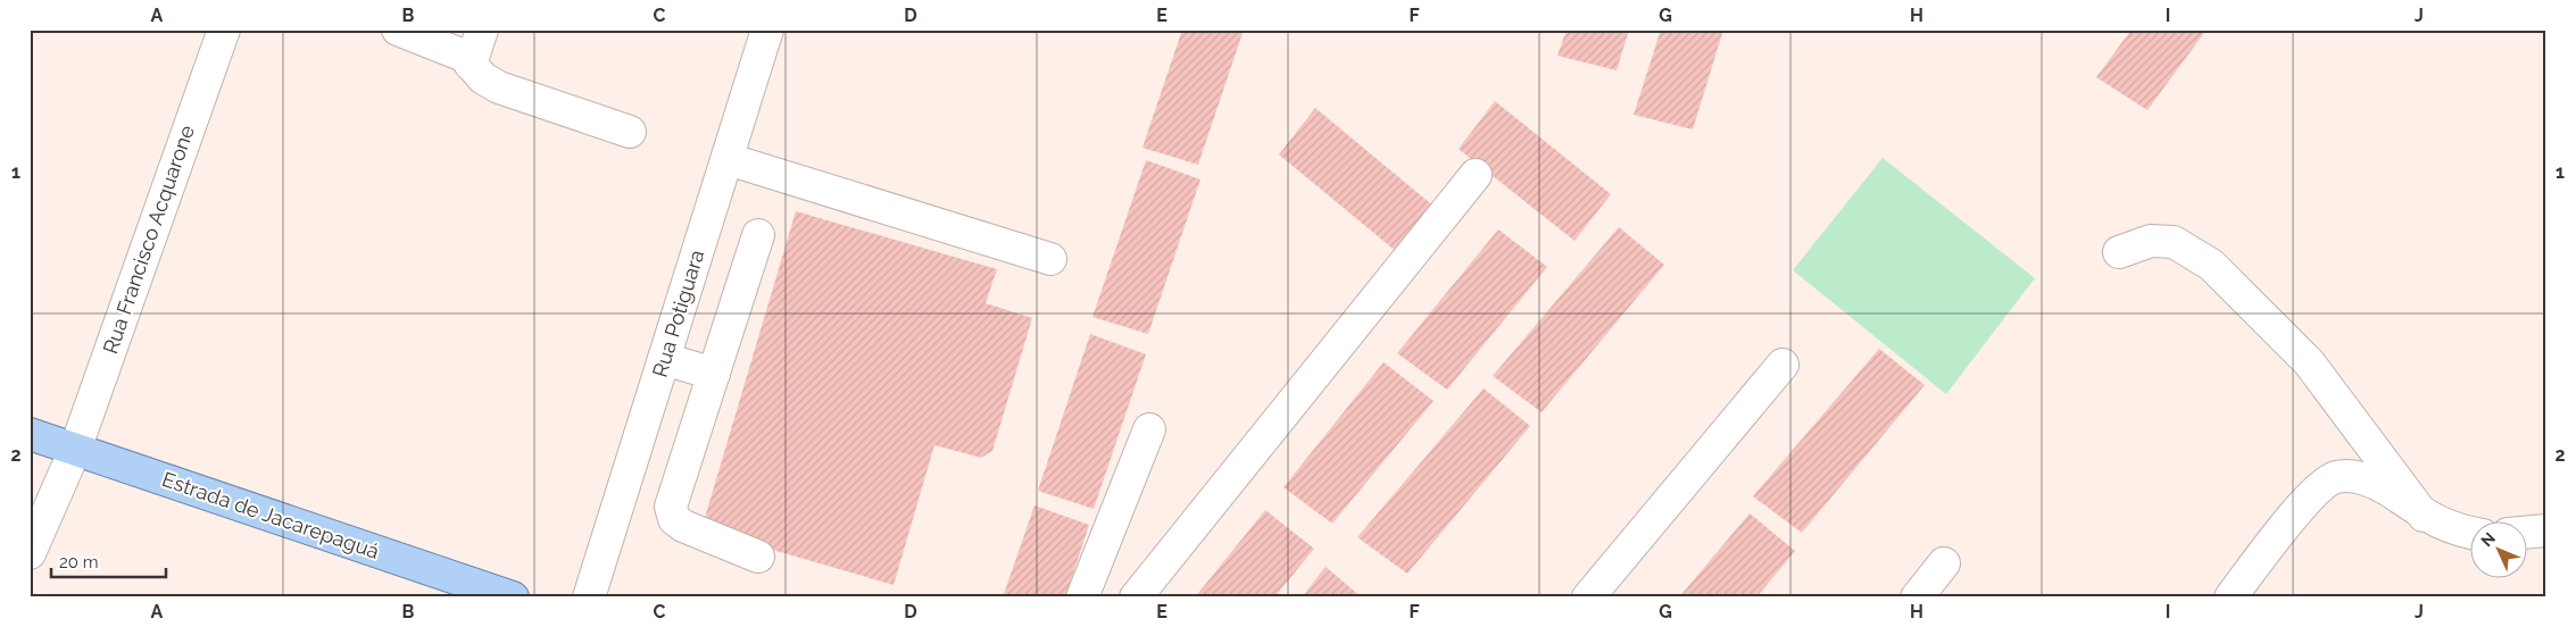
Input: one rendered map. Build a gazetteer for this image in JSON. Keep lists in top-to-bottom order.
{
  "streets": {
    "main road": ["Estrada de Jacarepaguá"],
    "street": ["Rua Francisco Acquarone", "Rua Potiguara"]
  },
  "crossings": [
    ["Rua Francisco Acquarone", "Estrada de Jacarepaguá"]
  ],
  "scale_bar": "20 m",
  "north": "top left",
  "grid": {
    "columns": [
      "A",
      "B",
      "C",
      "D",
      "E",
      "F",
      "G",
      "H",
      "I",
      "J"
    ],
    "rows": ["1", "2"]
  }
}
